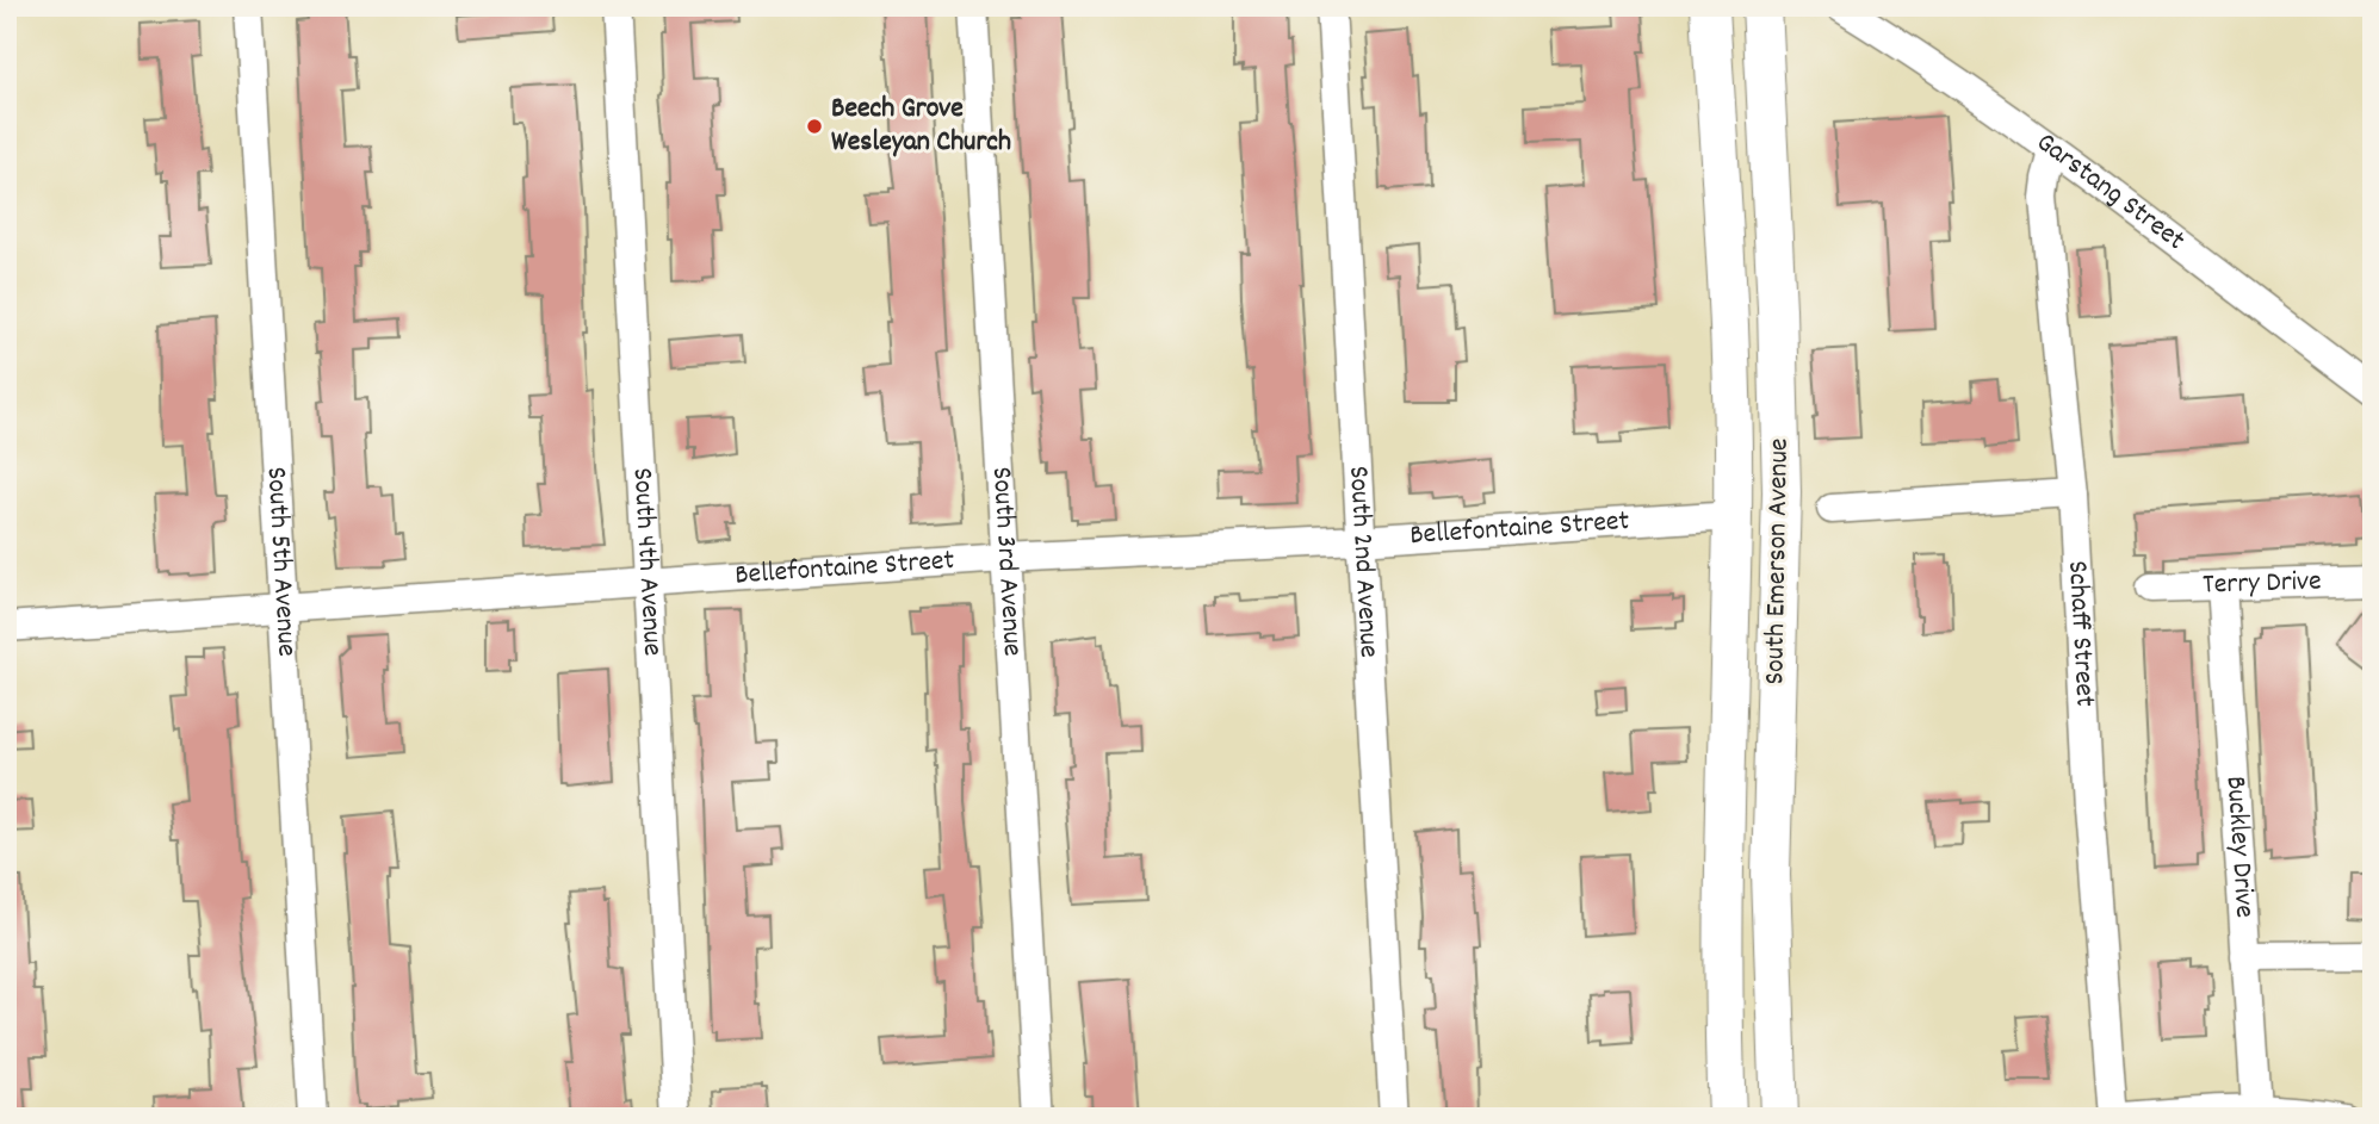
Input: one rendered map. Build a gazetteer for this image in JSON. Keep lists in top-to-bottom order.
{
  "streets": {
    "main road": ["South Emerson Avenue"],
    "street": [
      "Garstang Street",
      "Bellefontaine Street",
      "South 4th Avenue",
      "South 5th Avenue",
      "South 3rd Avenue",
      "South 2nd Avenue",
      "Terry Drive",
      "Schaff Street",
      "Buckley Drive"
    ]
  },
  "crossings": [
    ["Garstang Street", "Schaff Street"],
    ["Bellefontaine Street", "South 4th Avenue"],
    ["Bellefontaine Street", "South Emerson Avenue"],
    ["Bellefontaine Street", "South 5th Avenue"],
    ["Bellefontaine Street", "South 3rd Avenue"],
    ["Bellefontaine Street", "South 2nd Avenue"],
    ["Terry Drive", "Buckley Drive"]
  ],
  "places": ["Beech Grove Wesleyan Church"]
}
